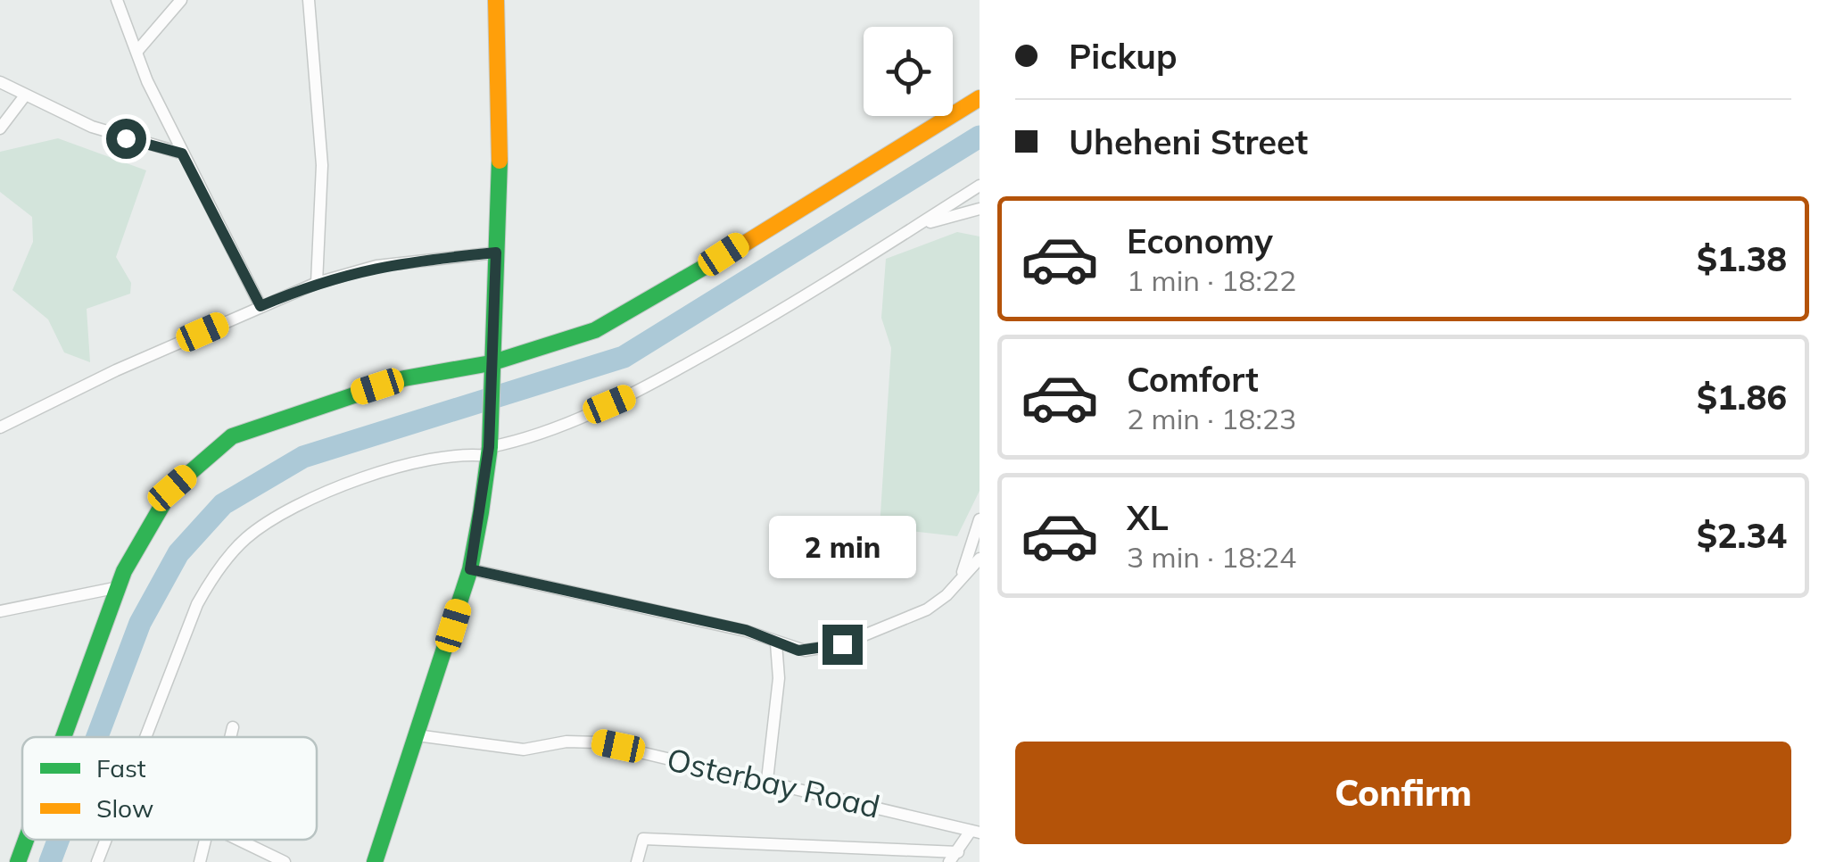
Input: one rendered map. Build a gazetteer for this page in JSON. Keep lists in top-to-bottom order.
{
  "streets": {
    "street": ["Osterbay Road"]
  },
  "legend": ["Fast", "Slow"],
  "page": {
    "banner": ["Pickup", "Uheheni Street"],
    "list": [
      {
        "name": "Economy",
        "note": "1 min · 18:22",
        "value": "$1.38"
      },
      {
        "name": "Comfort",
        "note": "2 min · 18:23",
        "value": "$1.86"
      },
      {
        "name": "XL",
        "note": "3 min · 18:24",
        "value": "$2.34"
      }
    ],
    "bubble": "2 min",
    "buttons": "Confirm"
  }
}
